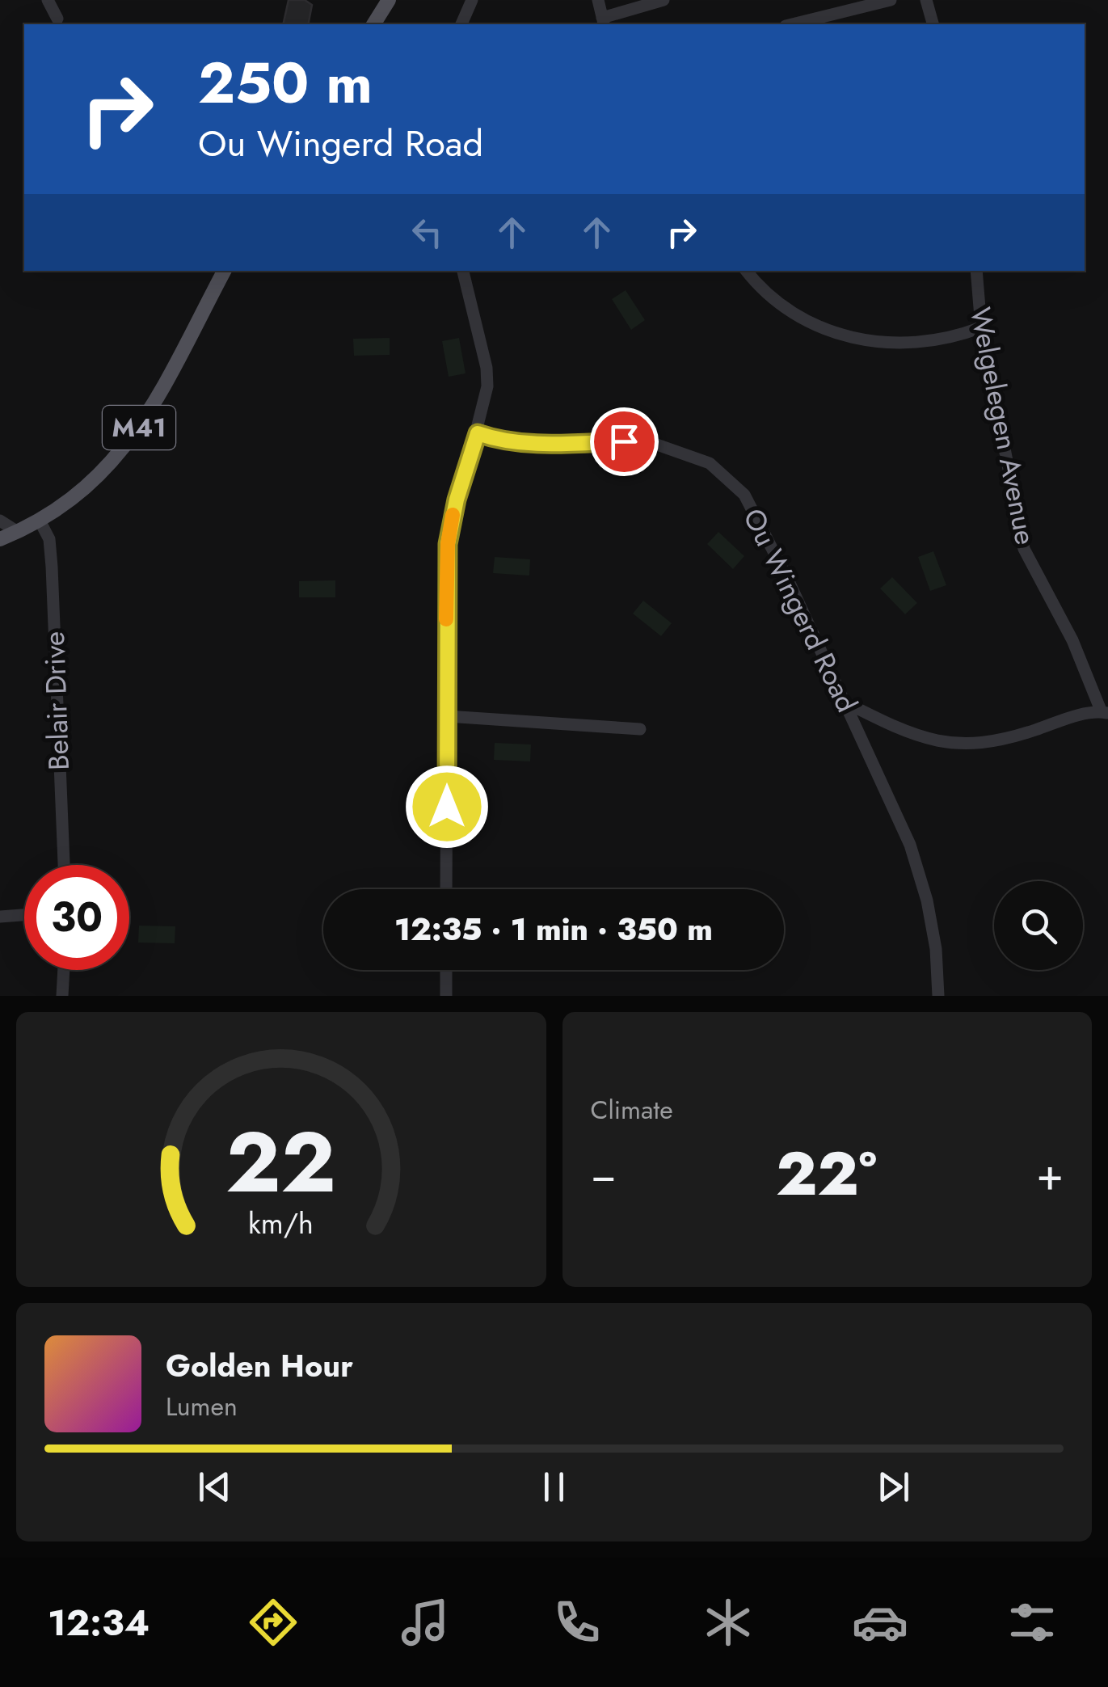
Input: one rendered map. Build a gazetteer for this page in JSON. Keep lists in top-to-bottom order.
{
  "streets": {
    "main road": ["M41"],
    "street": ["Welgelegen Avenue", "Ou Wingerd Road", "Belair Drive"]
  },
  "crossings": [
    ["M41", "Belair Drive"]
  ],
  "page": {
    "turn": ["250 m", "Ou Wingerd Road"],
    "limit": "30",
    "trip": "12:35 · 1 min · 350 m",
    "tile": "Climate",
    "heat": ["−", "22°", "+"],
    "song": ["Golden Hour", "Lumen"],
    "tabs": "12:34",
    "gauge": ["22", "km/h"]
  }
}
